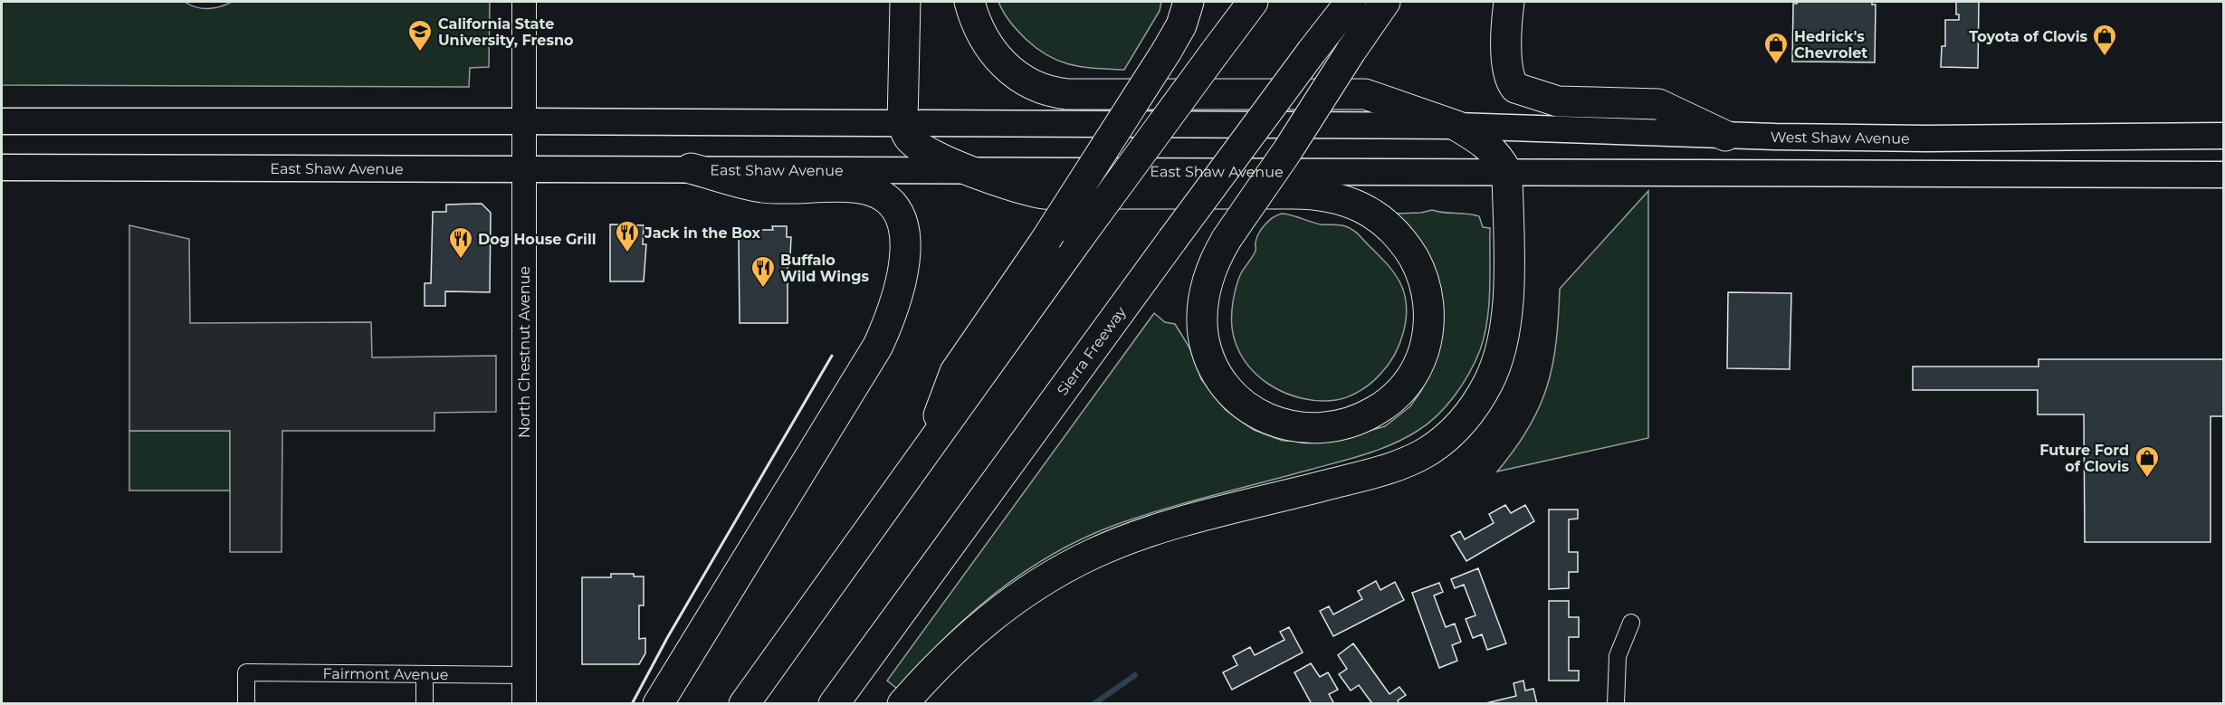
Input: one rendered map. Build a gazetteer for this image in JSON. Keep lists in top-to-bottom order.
{
  "streets": {
    "highway": ["Sierra Freeway"],
    "main road": ["West Shaw Avenue", "East Shaw Avenue"],
    "street": ["North Chestnut Avenue", "Fairmont Avenue"]
  },
  "crossings": [
    ["East Shaw Avenue", "North Chestnut Avenue"],
    ["North Chestnut Avenue", "Fairmont Avenue"]
  ],
  "places": {
    "school or university": ["California State University, Fresno"],
    "shop": ["Toyota of Clovis", "Hedrick's Chevrolet", "Future Ford of Clovis"],
    "restaurant": ["Jack in the Box", "Dog House Grill", "Buffalo Wild Wings"]
  }
}
